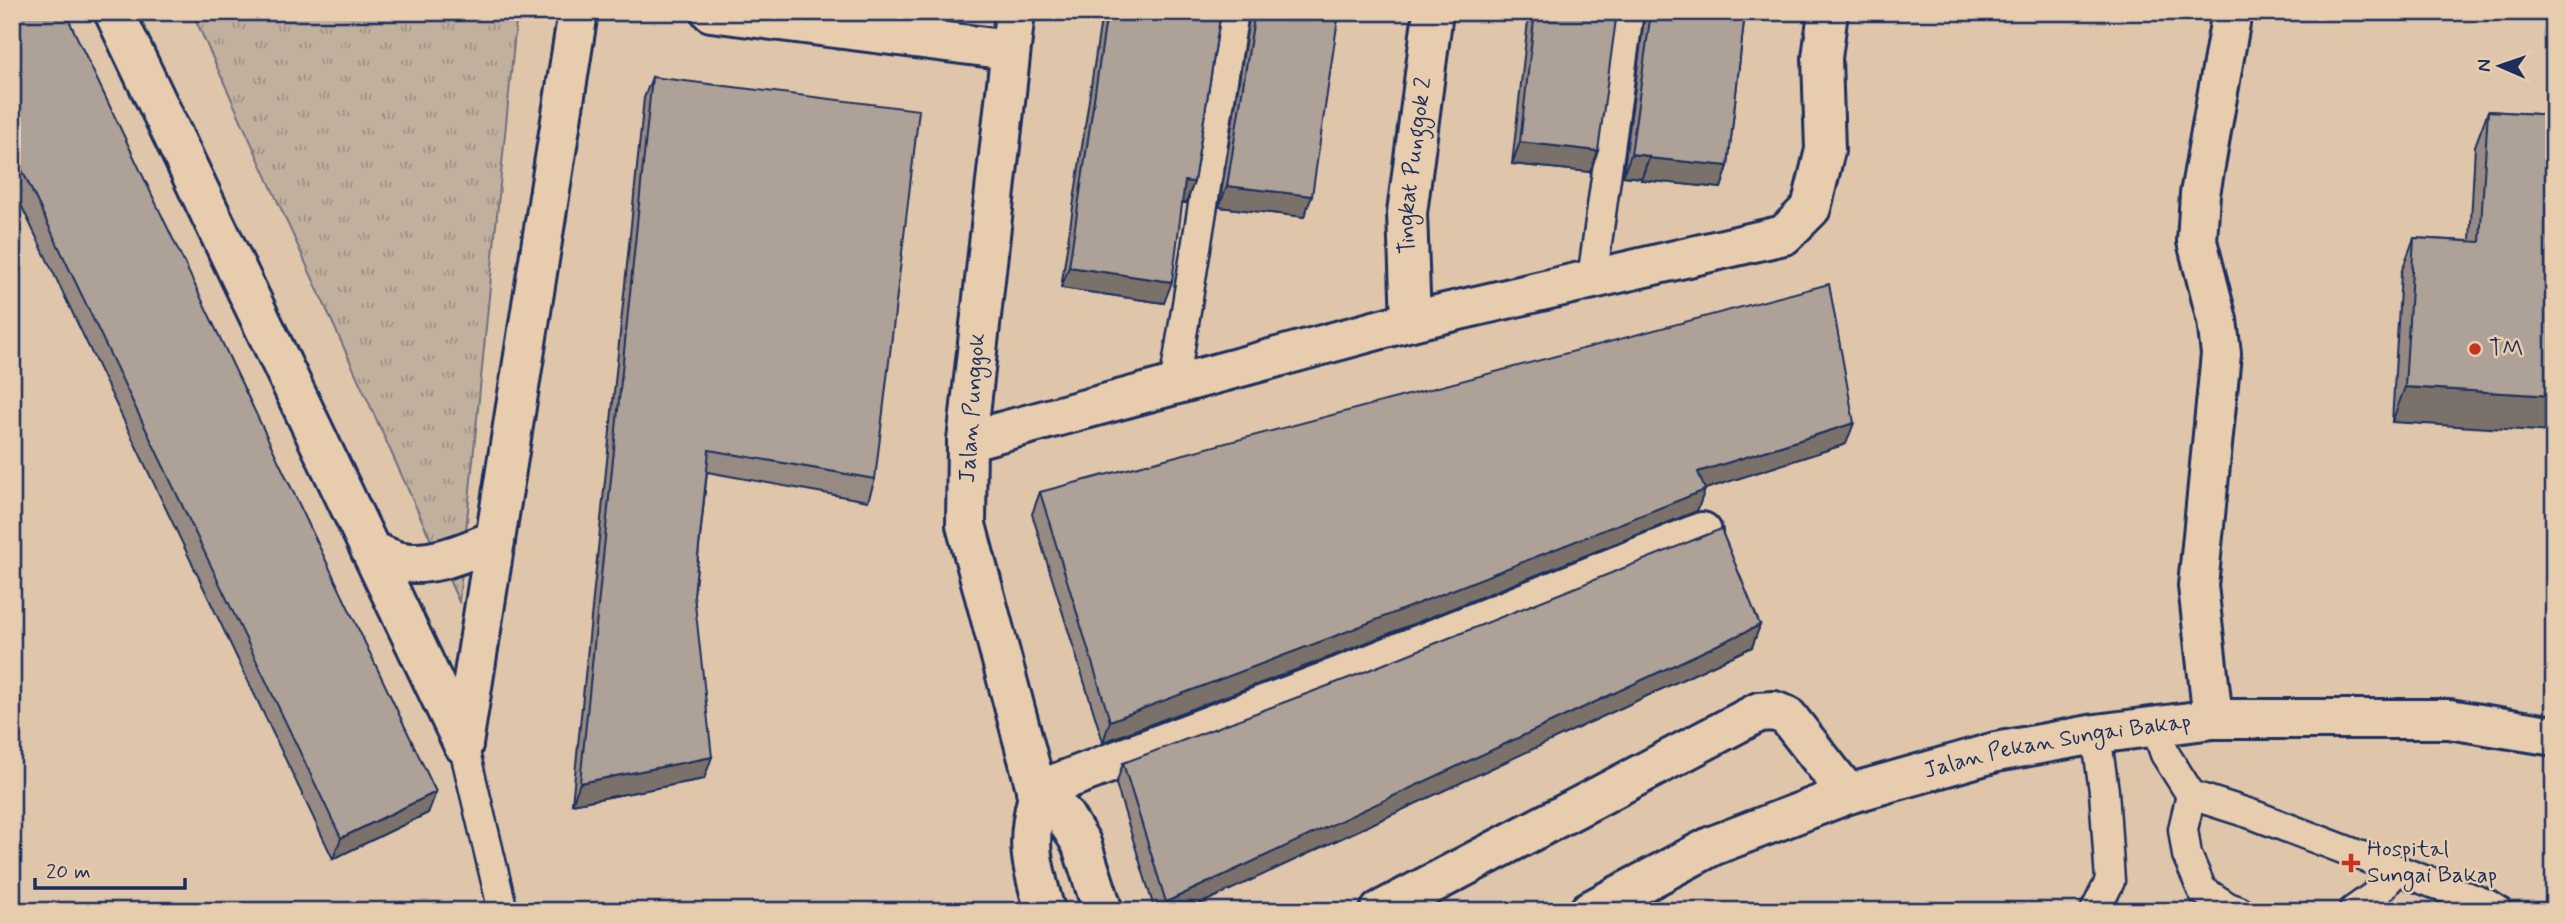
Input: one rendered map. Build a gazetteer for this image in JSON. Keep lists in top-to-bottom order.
{
  "streets": {
    "street": ["Tingkat Punggok 2", "Jalan Punggok", "Jalan Pekan Sungai Bakap"]
  },
  "places": {
    "other": ["TM"],
    "health": ["Hospital Sungai Bakap"]
  },
  "scale_bar": "20 m",
  "north": "left"
}
